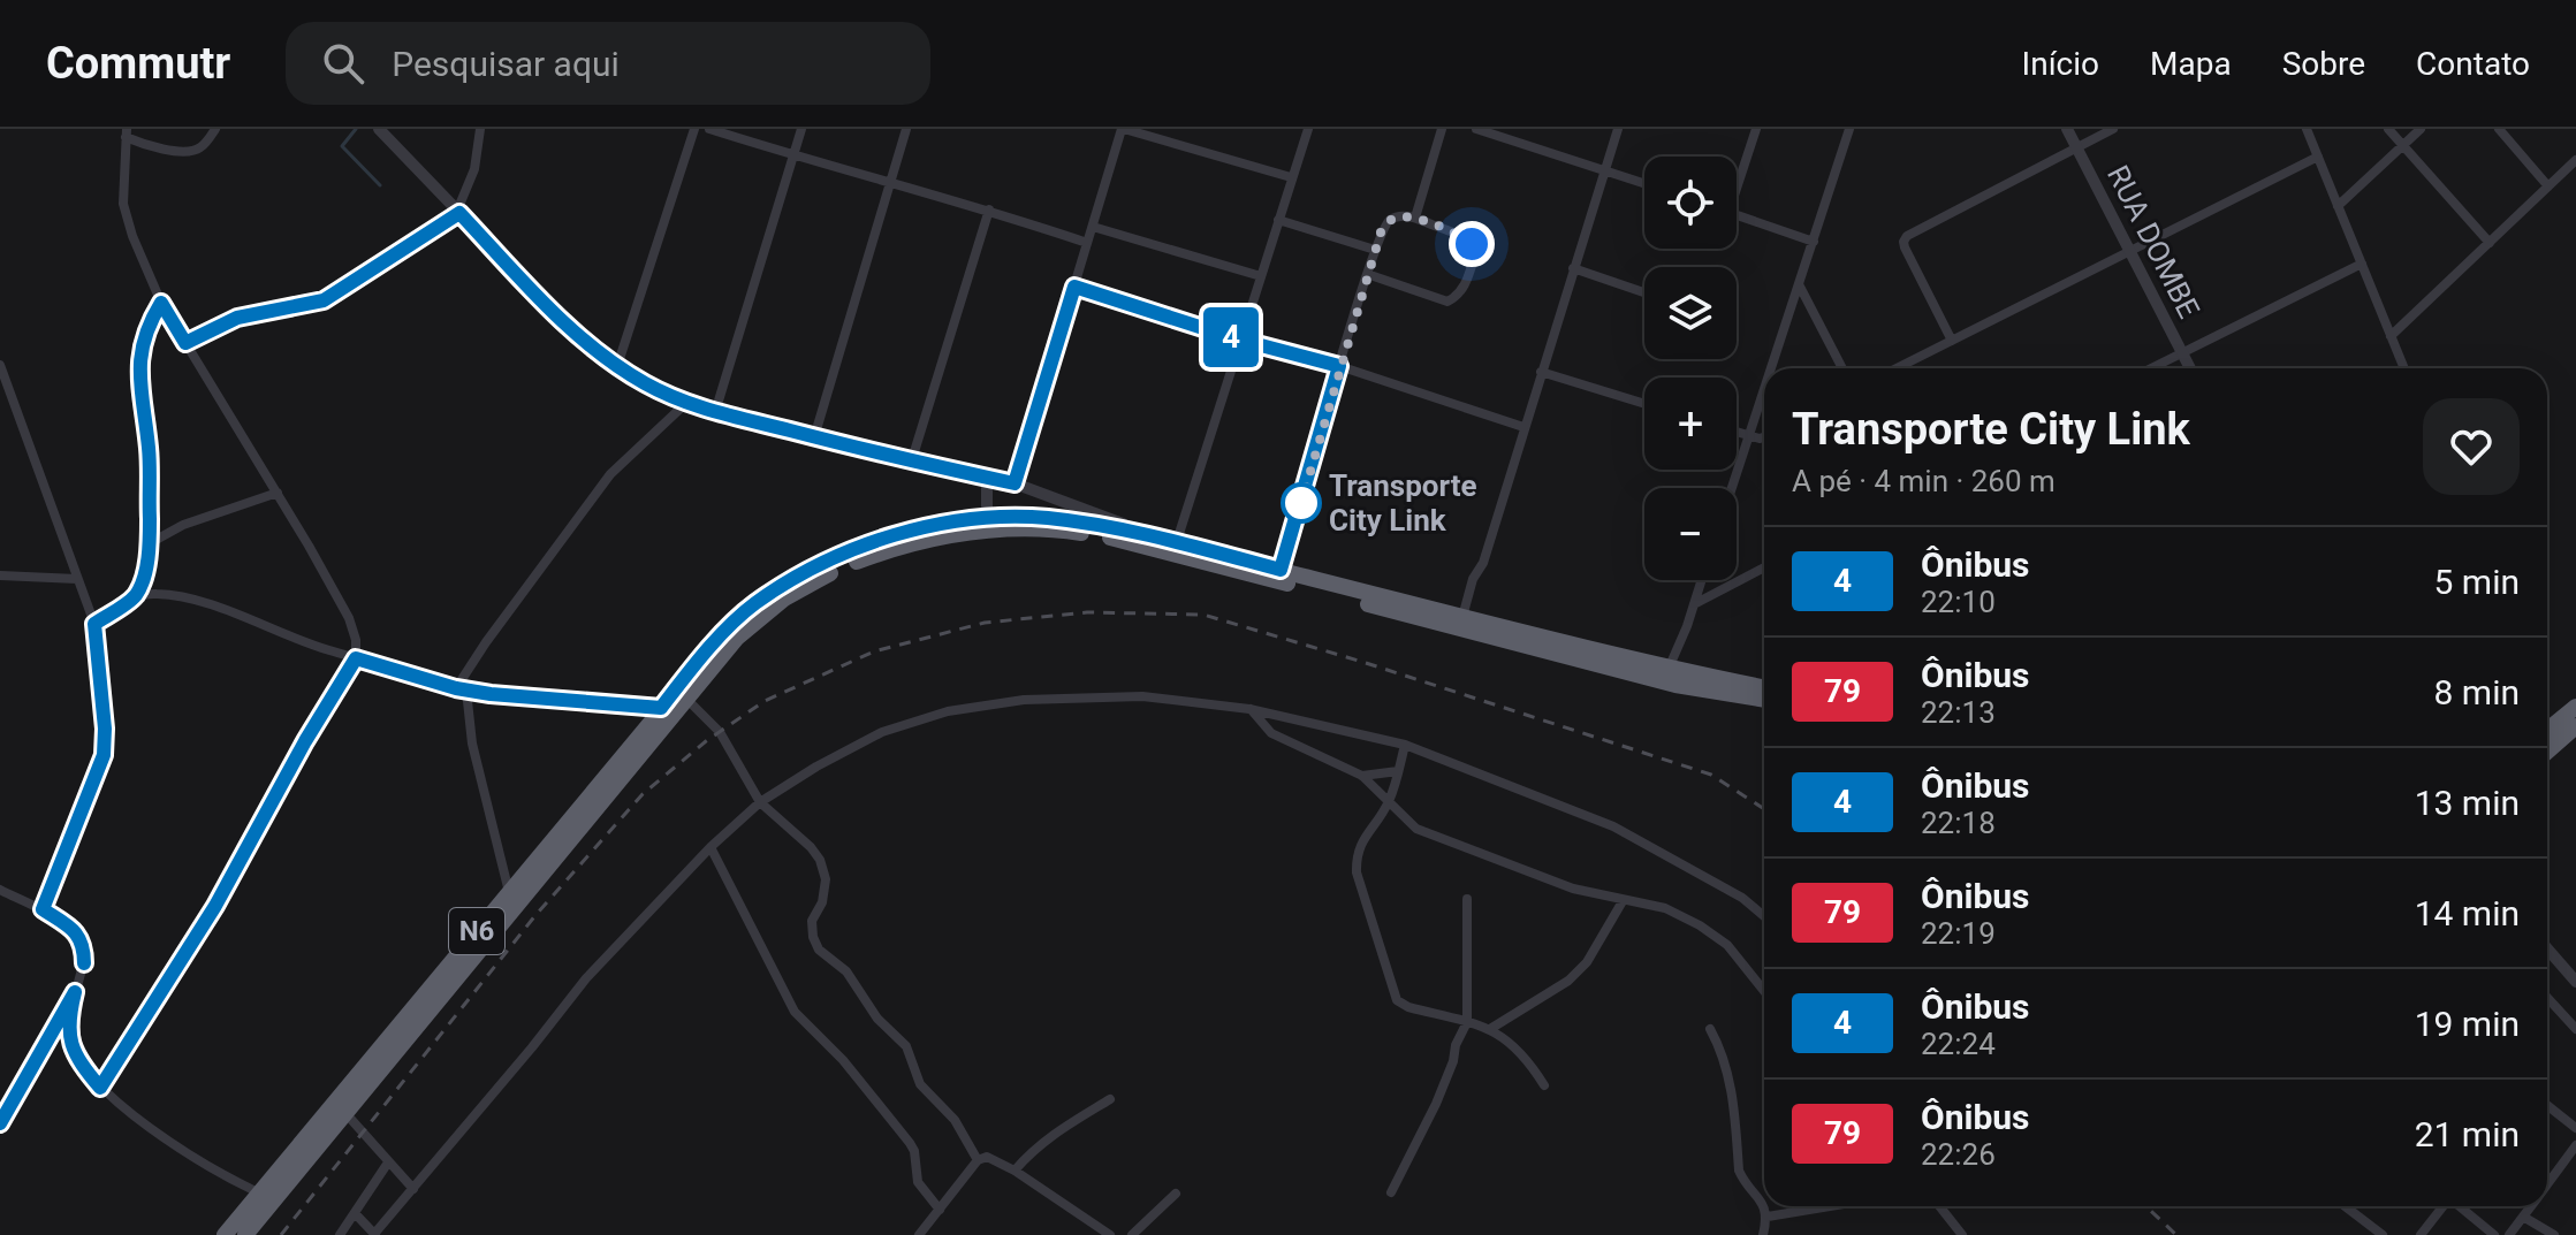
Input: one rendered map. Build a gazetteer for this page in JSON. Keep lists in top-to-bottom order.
{
  "streets": {
    "highway": ["N6"],
    "street": ["RUA DOMBE"]
  },
  "places": ["Transporte City Link"],
  "lines": ["bus line 4"],
  "page": {
    "header": "Commutr",
    "search": "Pesquisar aqui",
    "nav": [
      "Início",
      "Mapa",
      "Sobre",
      "Contato"
    ],
    "on_map": "4",
    "map_buttons": ["+", "−"],
    "heading": ["Transporte City Link", "A pé · 4 min · 260 m"],
    "list": [
      {
        "mark": "4",
        "name": "Ônibus",
        "note": "22:10",
        "value": "5 min"
      },
      {
        "mark": "79",
        "name": "Ônibus",
        "note": "22:13",
        "value": "8 min"
      },
      {
        "mark": "4",
        "name": "Ônibus",
        "note": "22:18",
        "value": "13 min"
      },
      {
        "mark": "79",
        "name": "Ônibus",
        "note": "22:19",
        "value": "14 min"
      },
      {
        "mark": "4",
        "name": "Ônibus",
        "note": "22:24",
        "value": "19 min"
      },
      {
        "mark": "79",
        "name": "Ônibus",
        "note": "22:26",
        "value": "21 min"
      }
    ]
  }
}
